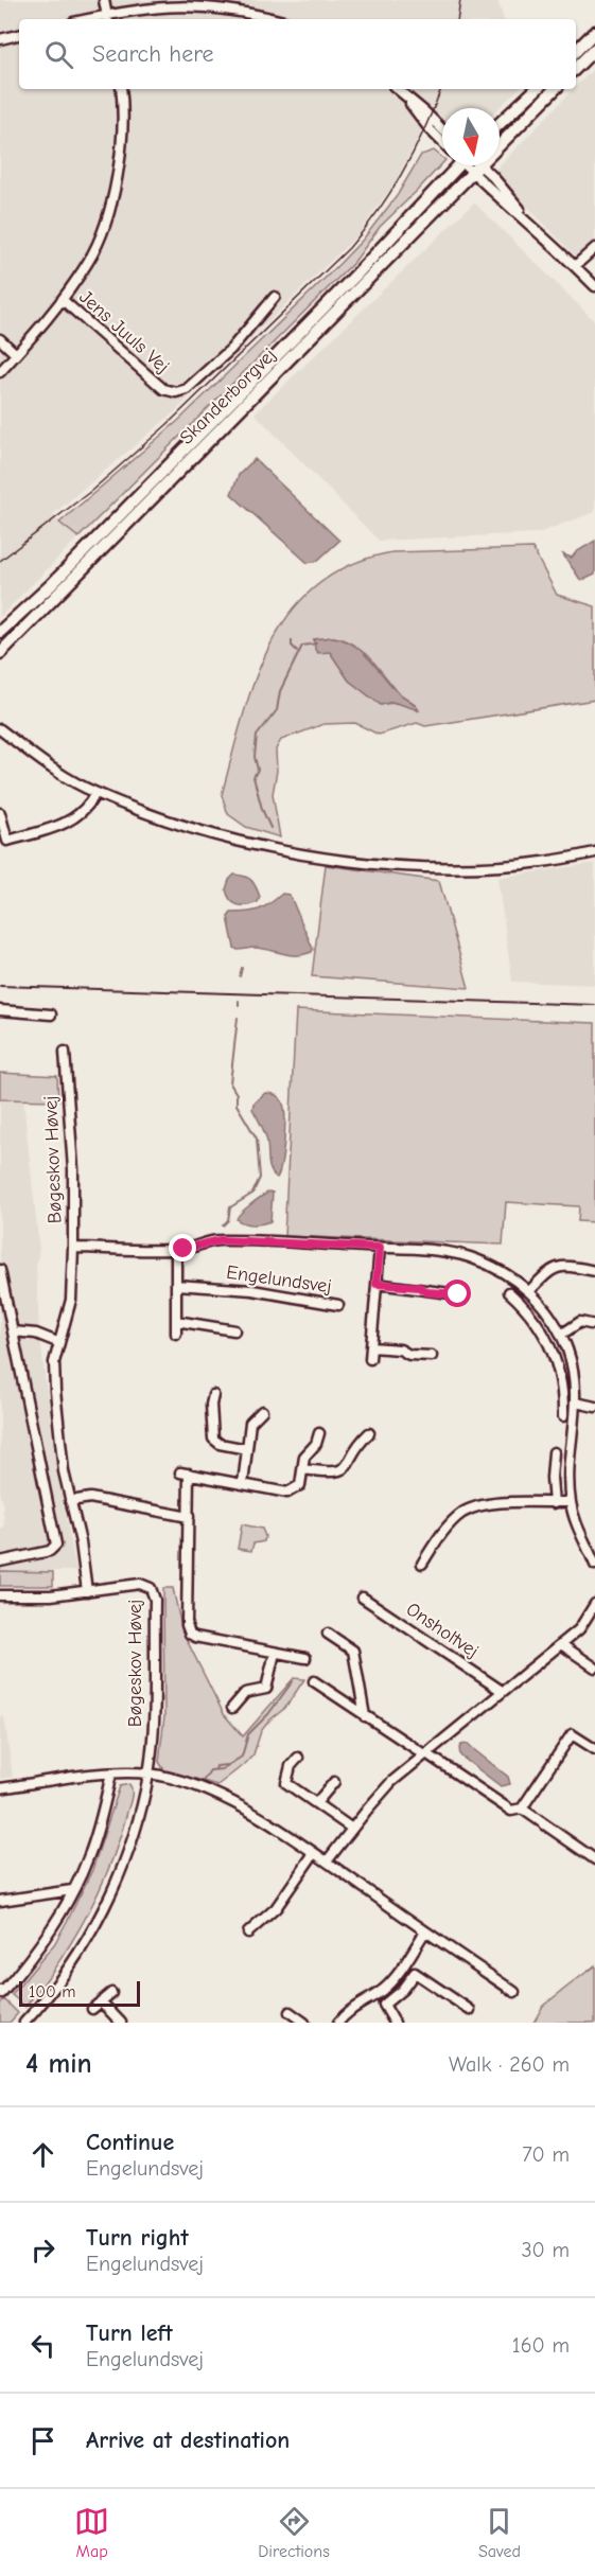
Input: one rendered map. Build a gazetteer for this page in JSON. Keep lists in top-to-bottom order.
{
  "streets": {
    "main road": ["Skanderborgvej"],
    "street": [
      "Jens Juuls Vej",
      "Bøgeskov Høvej",
      "Engelundsvej",
      "Onsholtvej"
    ]
  },
  "crossings": [
    ["Bøgeskov Høvej", "Engelundsvej"]
  ],
  "scale_bar": "100 m",
  "north": "bottom",
  "page": {
    "search": "Search here",
    "scale": "100 m",
    "heading": ["4 min", "Walk · 260 m"],
    "list": [
      ["Continue", "Engelundsvej", "70 m"],
      ["Turn right", "Engelundsvej", "30 m"],
      ["Turn left", "Engelundsvej", "160 m"],
      "Arrive at destination"
    ],
    "nav": ["Map", "Directions", "Saved"]
  }
}
